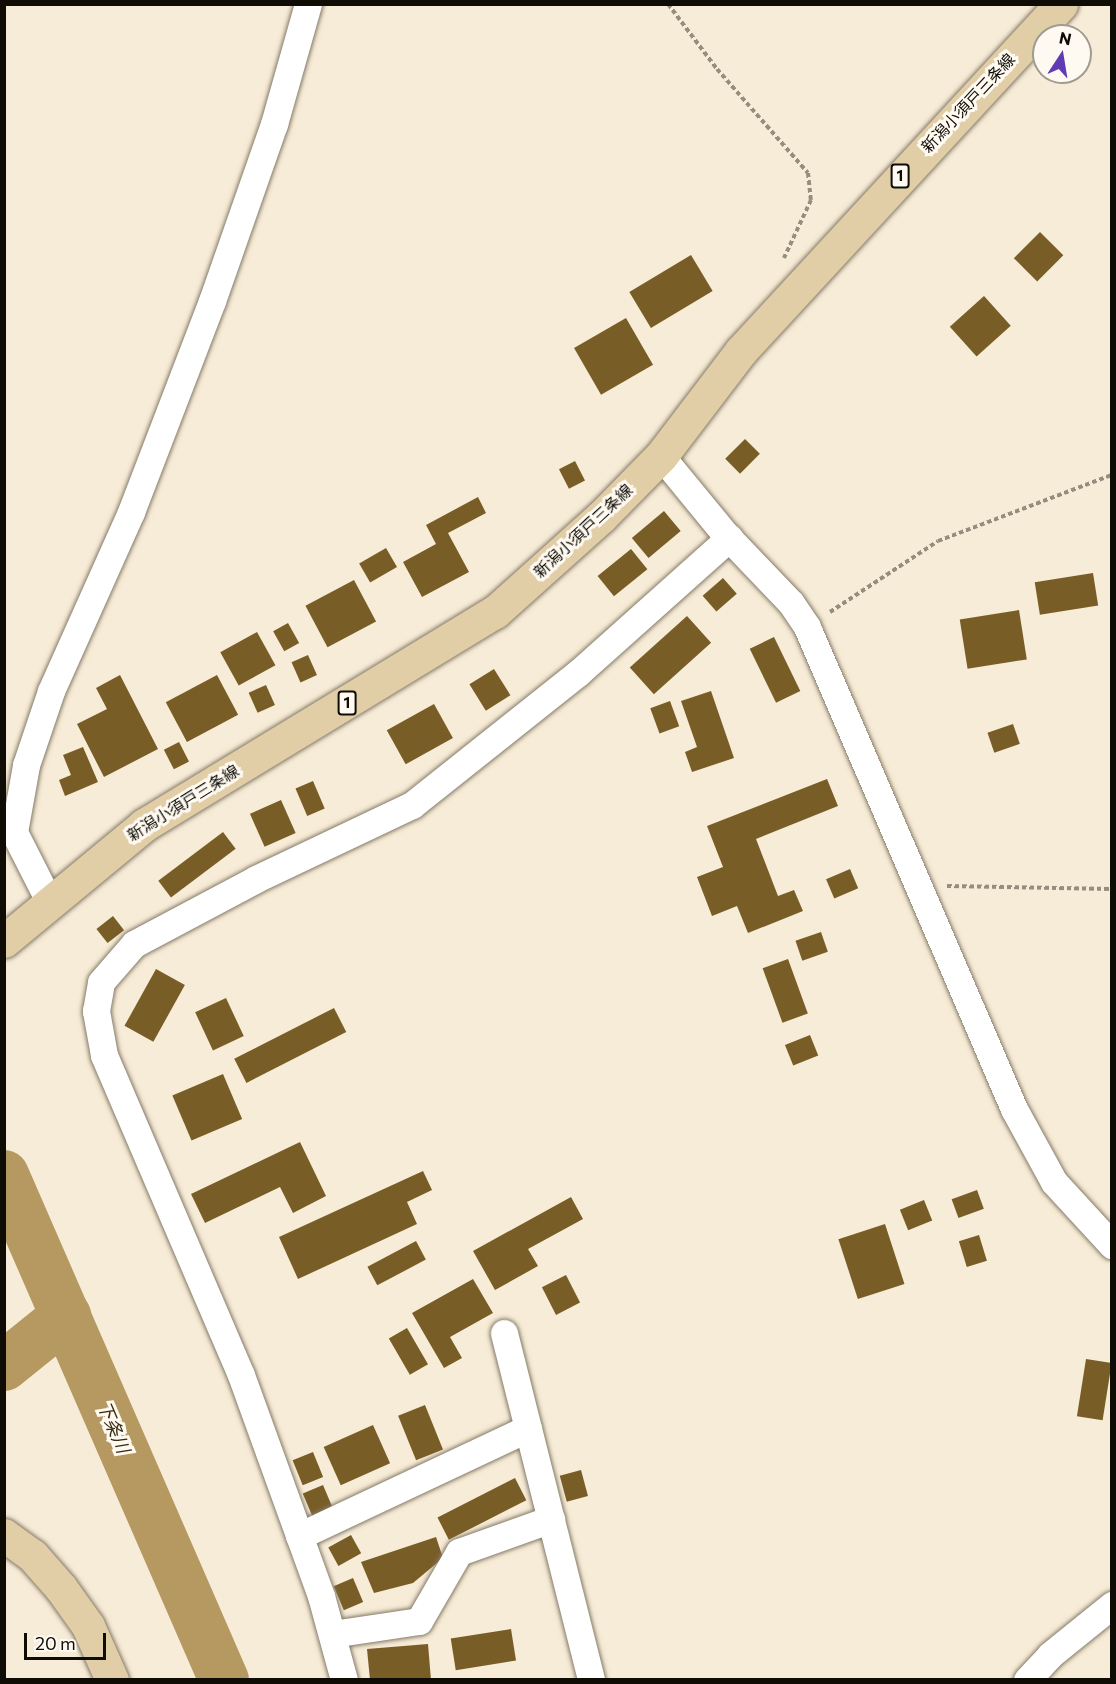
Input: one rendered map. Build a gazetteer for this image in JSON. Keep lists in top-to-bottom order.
{
  "streets": {
    "main road": ["新潟小須戸三条線", "1"]
  },
  "water": ["下条川"],
  "scale_bar": "20 m",
  "north": "top"
}
